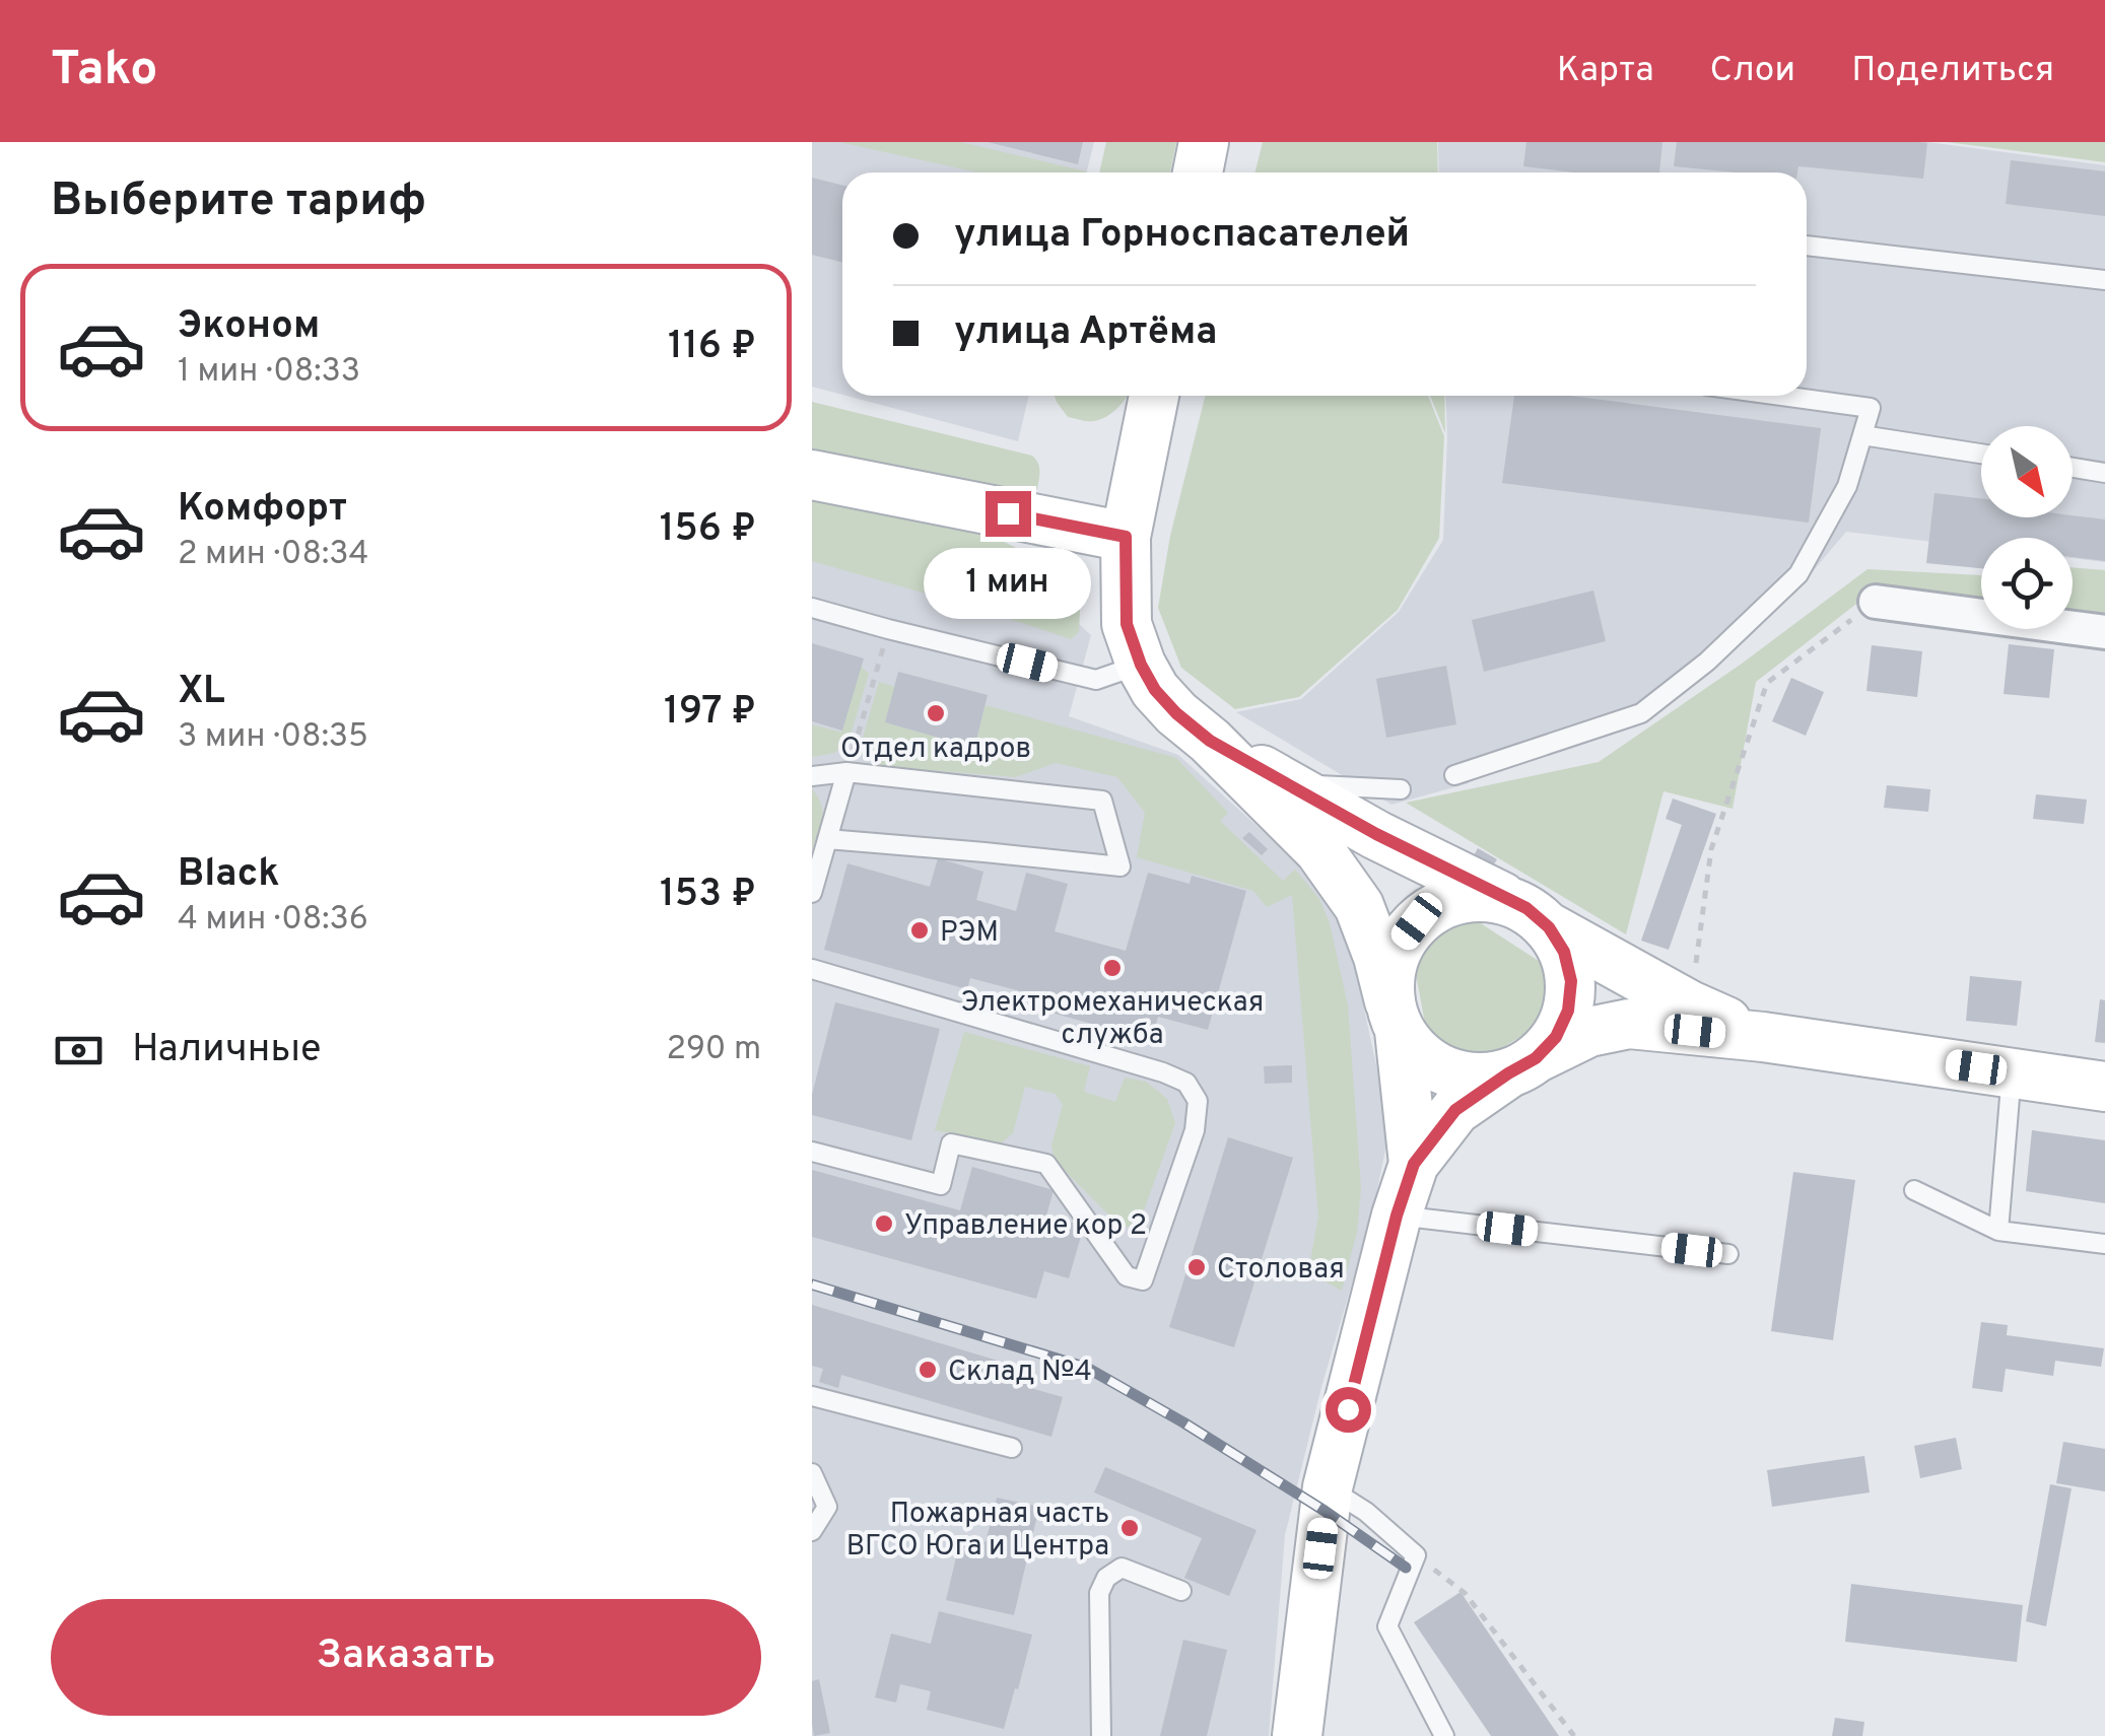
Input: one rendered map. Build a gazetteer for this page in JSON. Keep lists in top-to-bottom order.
{
  "places": [
    "Отдел кадров",
    "РЭМ",
    "Электромеханическая служба",
    "Управление кор 2",
    "Столовая",
    "Склад №4",
    "Пожарная часть ВГСО Юга и Центра"
  ],
  "north": "bottom right",
  "page": {
    "header": "Tako",
    "nav": ["Карта", "Слои", "Поделиться"],
    "heading": "Выберите тариф",
    "banner": ["улица Горноспасателей", "улица Артёма"],
    "list": [
      {
        "name": "Эконом",
        "note": "1 мин · 08:33",
        "value": "116 ₽"
      },
      {
        "name": "Комфорт",
        "note": "2 мин · 08:34",
        "value": "156 ₽"
      },
      {
        "name": "XL",
        "note": "3 мин · 08:35",
        "value": "197 ₽"
      },
      {
        "name": "Black",
        "note": "4 мин · 08:36",
        "value": "153 ₽"
      }
    ],
    "bubble": "1 мин",
    "pay": ["Наличные", "290 m"],
    "buttons": "Заказать"
  }
}
